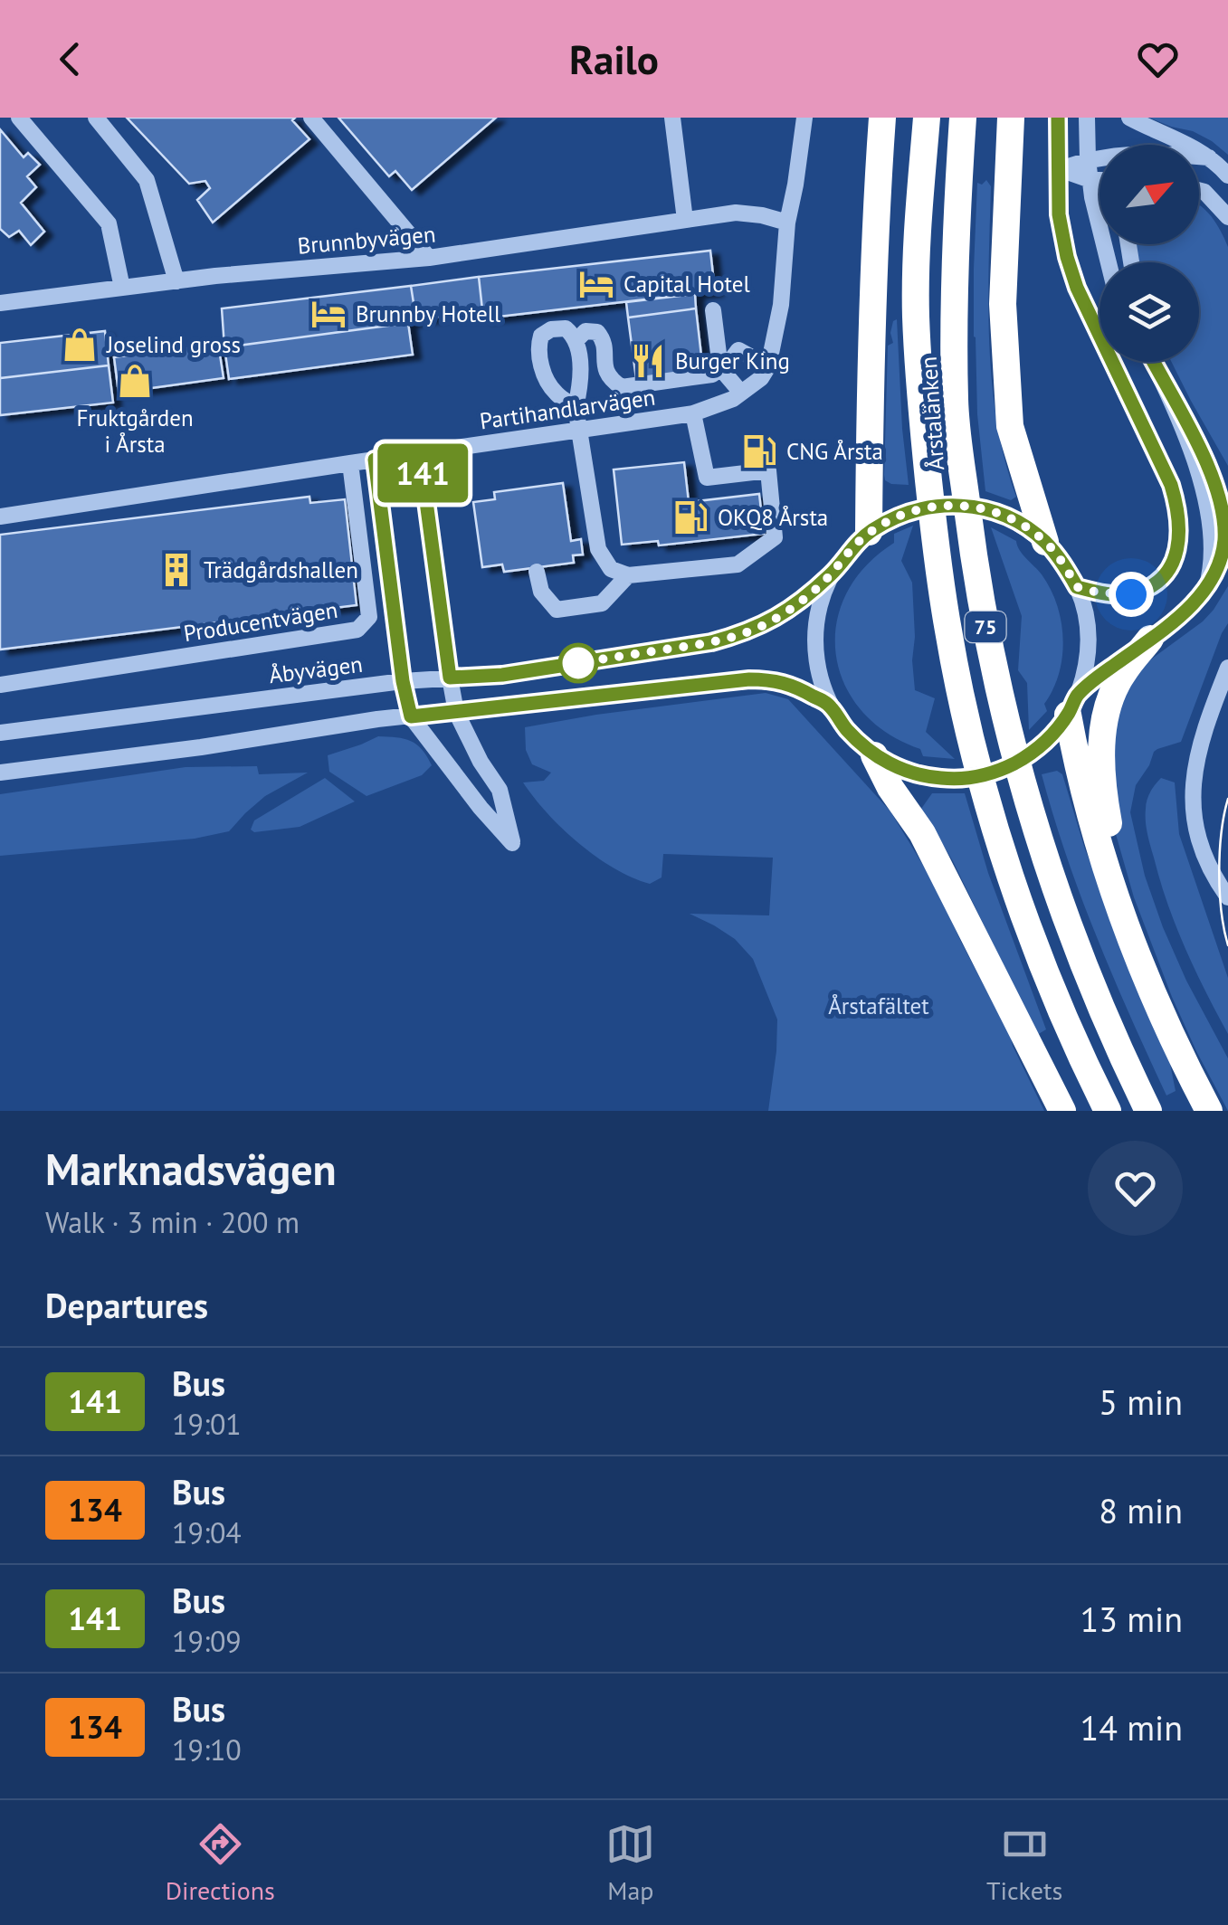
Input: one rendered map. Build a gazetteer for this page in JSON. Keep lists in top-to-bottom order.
{
  "streets": {
    "highway": ["Årstalänken", "75"],
    "street": [
      "Brunnbyvägen",
      "Partihandlarvägen",
      "Producentvägen",
      "Åbyvägen"
    ]
  },
  "crossings": [
    ["Partihandlarvägen", "Producentvägen"]
  ],
  "parks": ["Årstafältet"],
  "places": {
    "hotel": ["Capital Hotel", "Brunnby Hotell"],
    "shop": ["Joselind gross", "Fruktgården i Årsta"],
    "restaurant": ["Burger King"],
    "fuel station": ["CNG Årsta", "OKQ8 Årsta"],
    "building": ["Trädgårdshallen"]
  },
  "lines": ["bus line 141"],
  "north": "top right",
  "page": {
    "header": "Railo",
    "on_map": "141",
    "heading": [
      ["Marknadsvägen", "Walk · 3 min · 200 m"],
      "Departures"
    ],
    "list": [
      {
        "mark": "141",
        "name": "Bus",
        "note": "19:01",
        "value": "5 min"
      },
      {
        "mark": "134",
        "name": "Bus",
        "note": "19:04",
        "value": "8 min"
      },
      {
        "mark": "141",
        "name": "Bus",
        "note": "19:09",
        "value": "13 min"
      },
      {
        "mark": "134",
        "name": "Bus",
        "note": "19:10",
        "value": "14 min"
      }
    ],
    "tabs": ["Directions", "Map", "Tickets"]
  }
}
